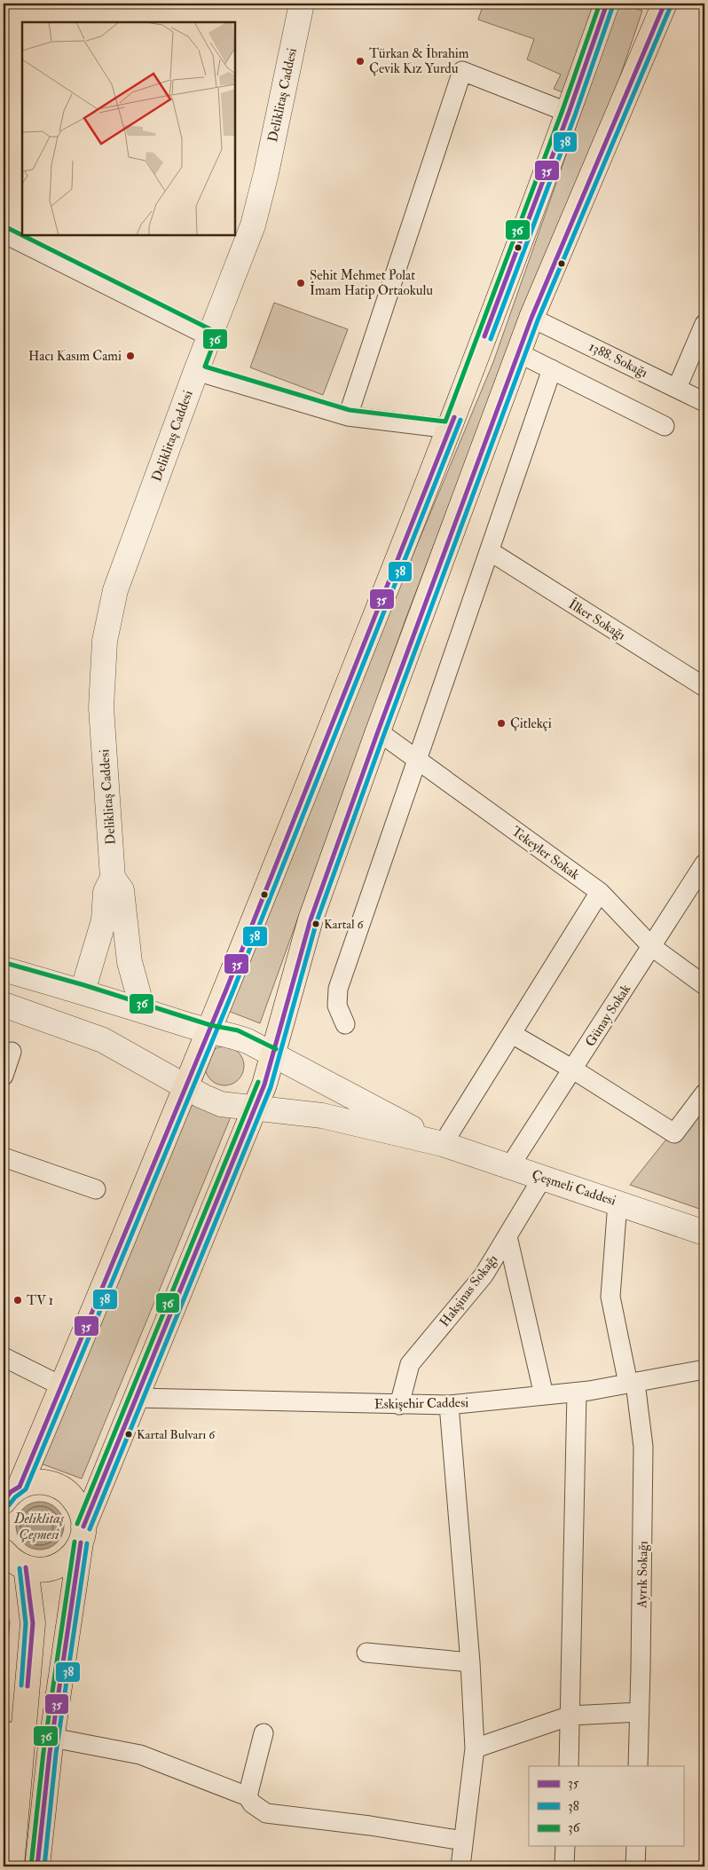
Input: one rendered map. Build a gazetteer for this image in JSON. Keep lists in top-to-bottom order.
{
  "streets": {
    "street": [
      "Deliklitaş Caddesi",
      "1388. Sokağı",
      "İlker Sokağı",
      "Tekeyler Sokak",
      "Günay Sokak",
      "Çeşmeli Caddesi",
      "Hakşinas Sokağı",
      "Eskişehir Caddesi",
      "Ayrık Sokağı"
    ]
  },
  "crossings": [
    ["Deliklitaş Caddesi", "Çeşmeli Caddesi"],
    ["Tekeyler Sokak", "Günay Sokak"],
    ["Günay Sokak", "Çeşmeli Caddesi"],
    ["Çeşmeli Caddesi", "Hakşinas Sokağı"],
    ["Çeşmeli Caddesi", "Ayrık Sokağı"],
    ["Hakşinas Sokağı", "Eskişehir Caddesi"],
    ["Eskişehir Caddesi", "Ayrık Sokağı"]
  ],
  "water": ["Deliklitaş Çeşmesi"],
  "places": [
    "Türkan & İbrahim Çevik Kız Yurdu",
    "Şehit Mehmet Polat İmam Hatip Ortaokulu",
    "Hacı Kasım Cami",
    "Çitlekçi",
    "Kartal 6",
    "TV 1",
    "Kartal Bulvarı 6"
  ],
  "lines": ["transit line 35", "transit line 36", "transit line 38"],
  "legend": ["35", "38", "36"]
}
